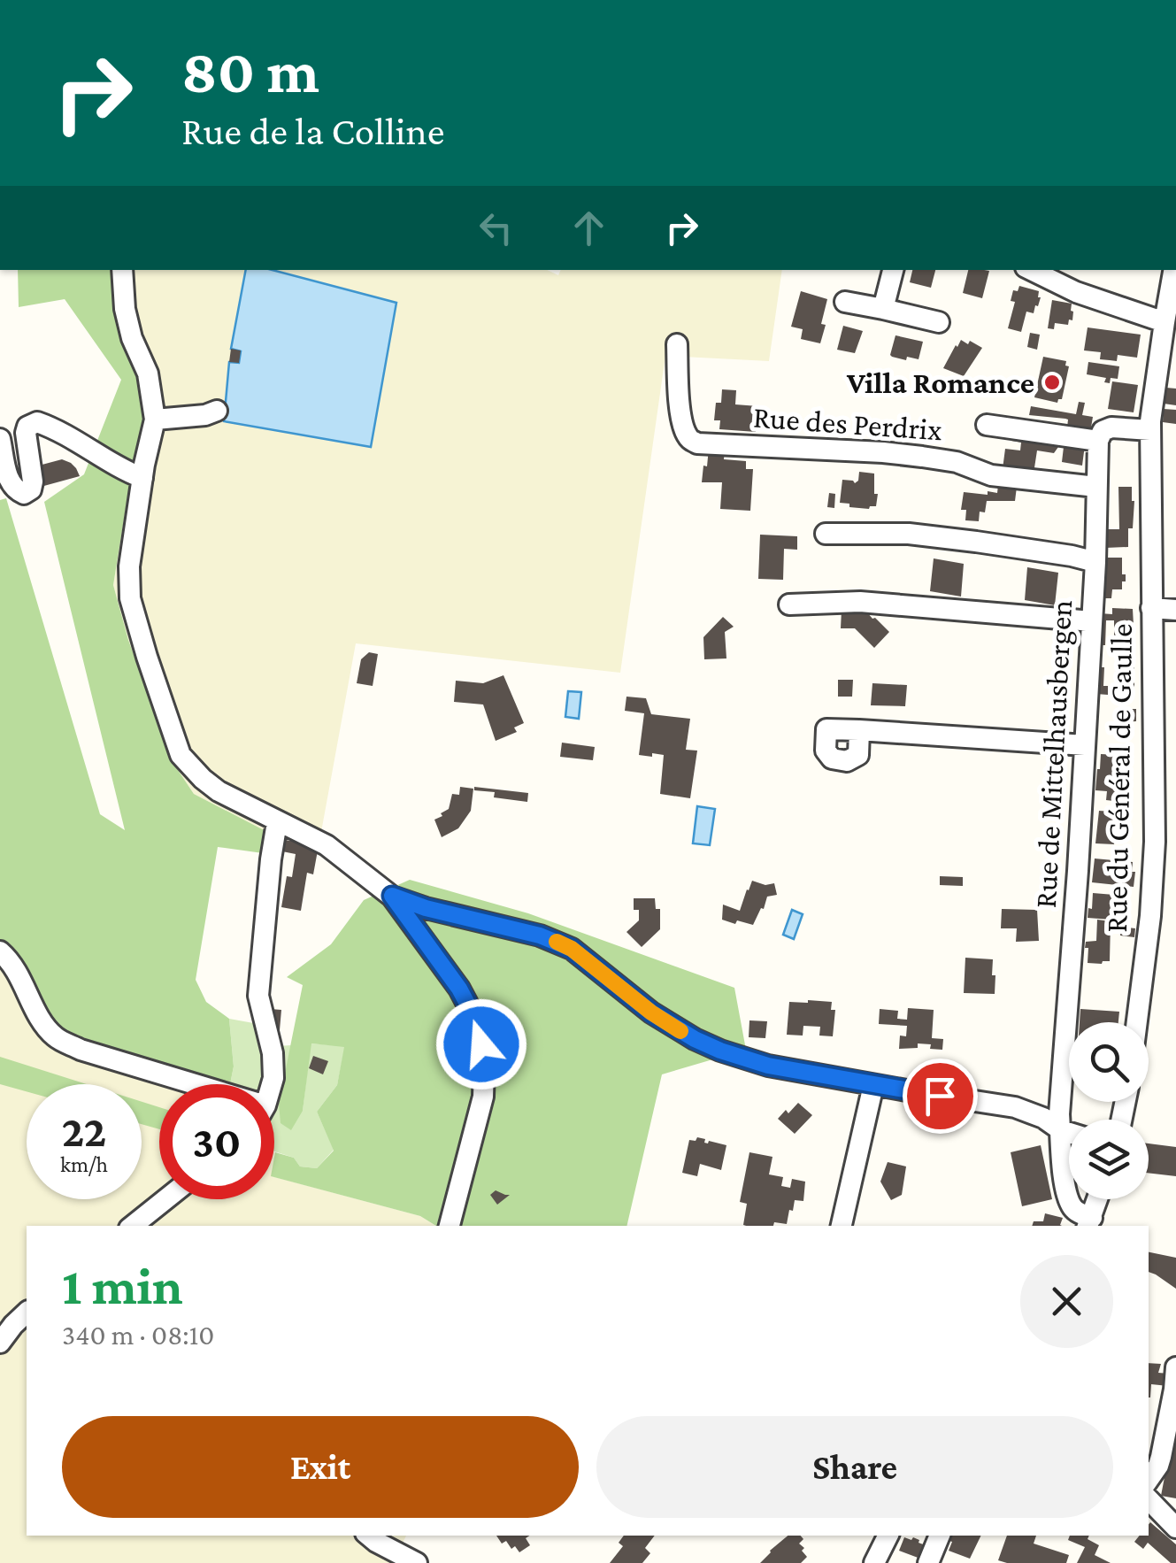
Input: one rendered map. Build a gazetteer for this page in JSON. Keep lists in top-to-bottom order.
{
  "streets": {
    "street": ["Rue des Perdrix", "Rue de Mittelhausbergen", "Rue du Général de Gaulle"]
  },
  "crossings": [
    ["Rue des Perdrix", "Rue de Mittelhausbergen"]
  ],
  "places": ["Villa Romance"],
  "page": {
    "turn": ["80 m", "Rue de la Colline"],
    "speed": "22 km/h",
    "limit": "30",
    "heading": ["1 min", "340 m · 08:10"],
    "buttons": ["Exit", "Share"]
  }
}
